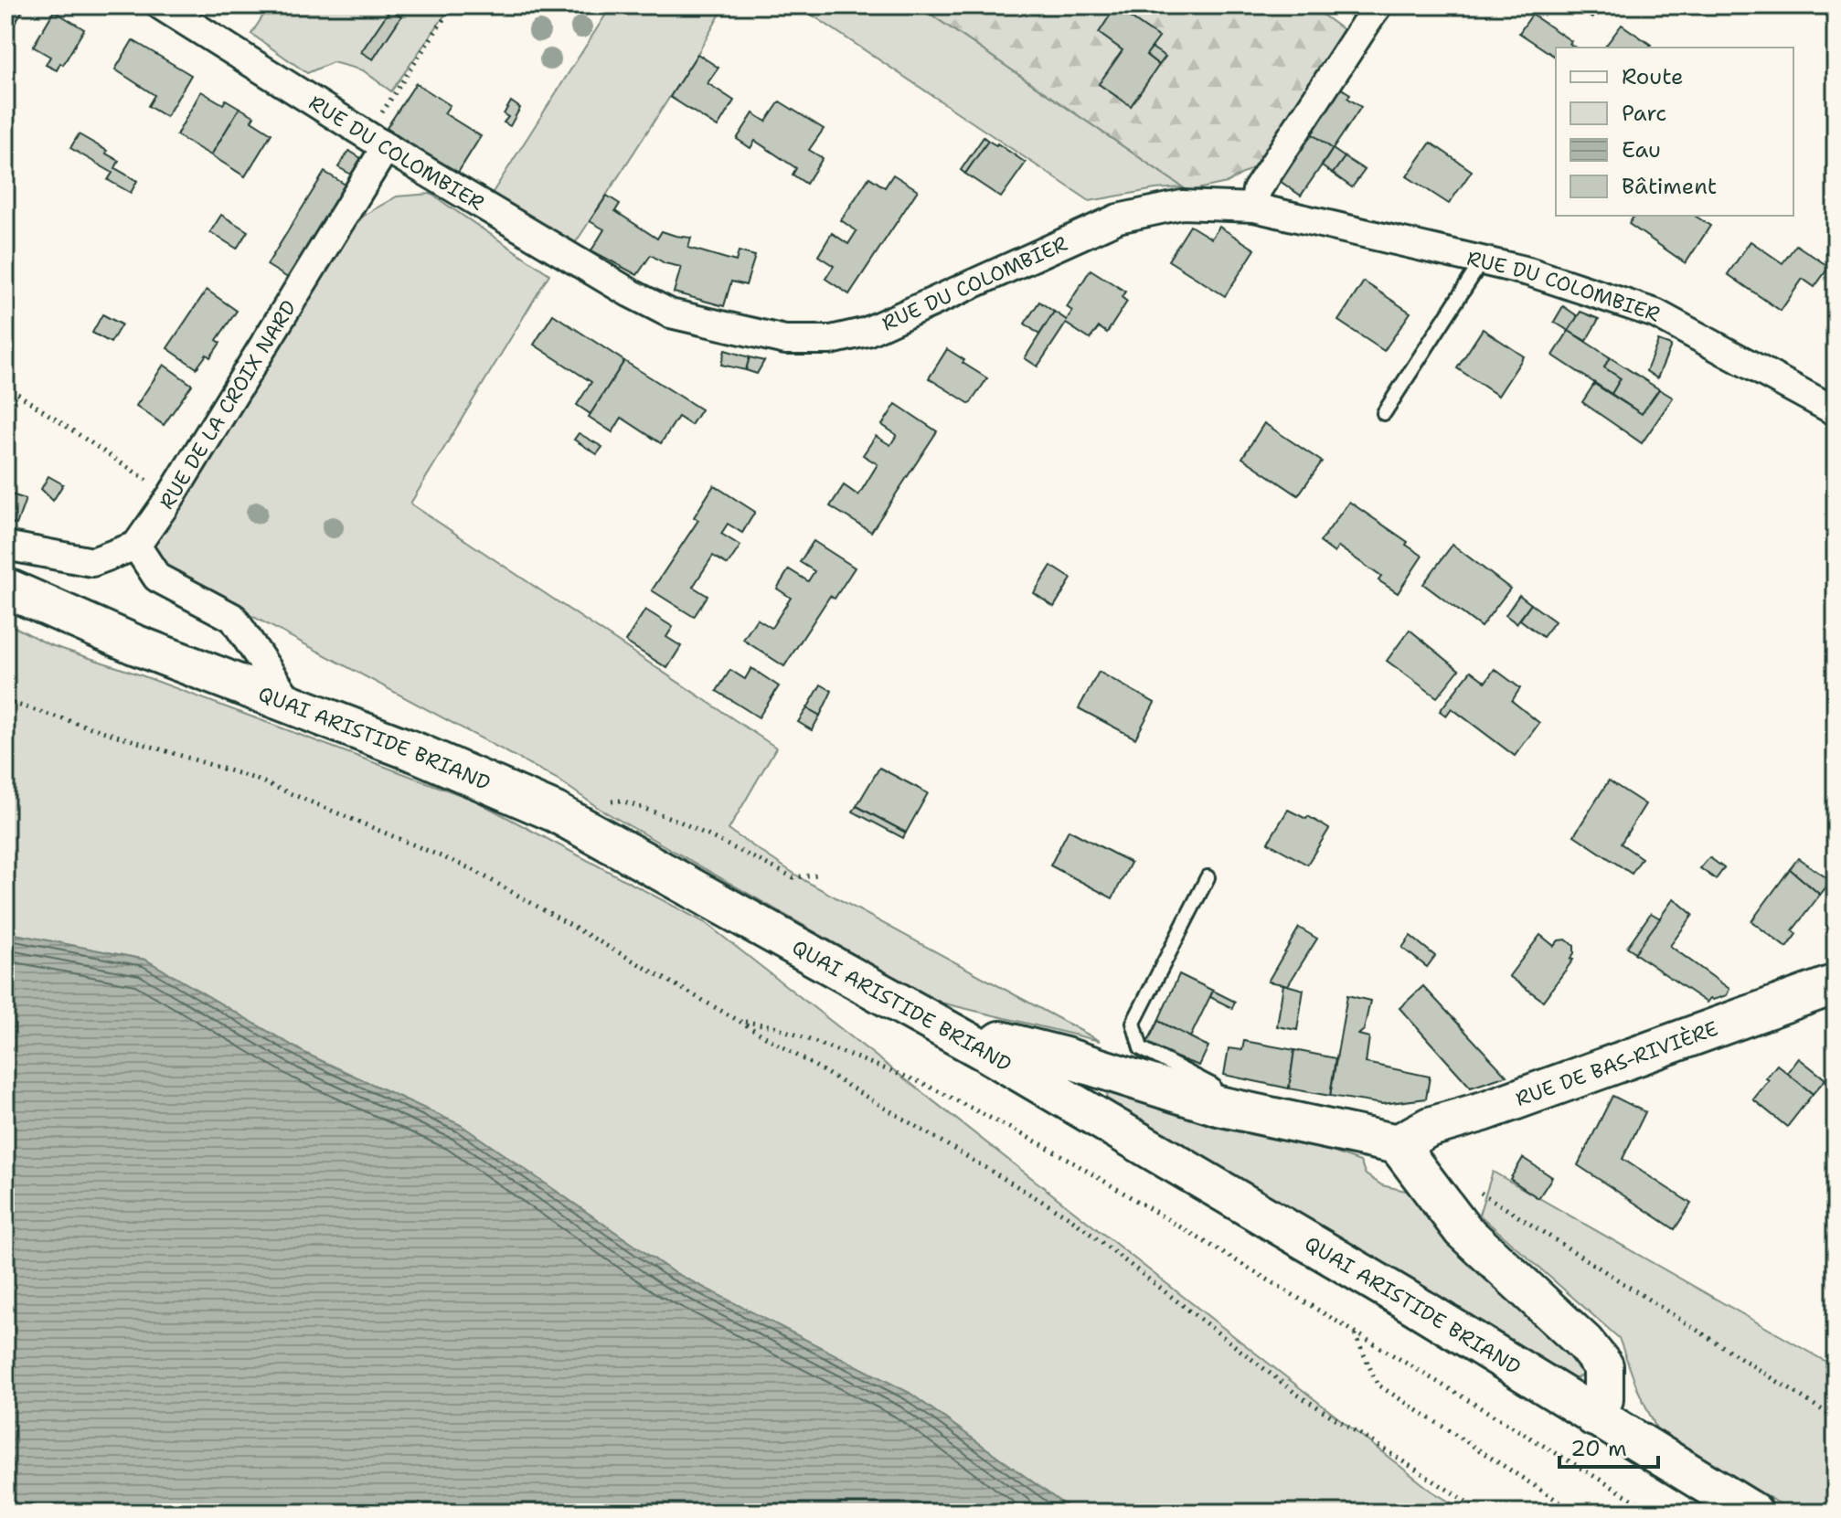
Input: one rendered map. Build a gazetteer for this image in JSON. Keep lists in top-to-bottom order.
{
  "streets": {
    "main road": ["QUAI ARISTIDE BRIAND", "RUE DE BAS-RIVIÈRE"],
    "street": ["RUE DU COLOMBIER", "RUE DE LA CROIX NARD"]
  },
  "crossings": [
    ["RUE DU COLOMBIER", "RUE DE LA CROIX NARD"]
  ],
  "legend": [
    "Route",
    "Parc",
    "Eau",
    "Bâtiment"
  ],
  "scale_bar": "20 m"
}
